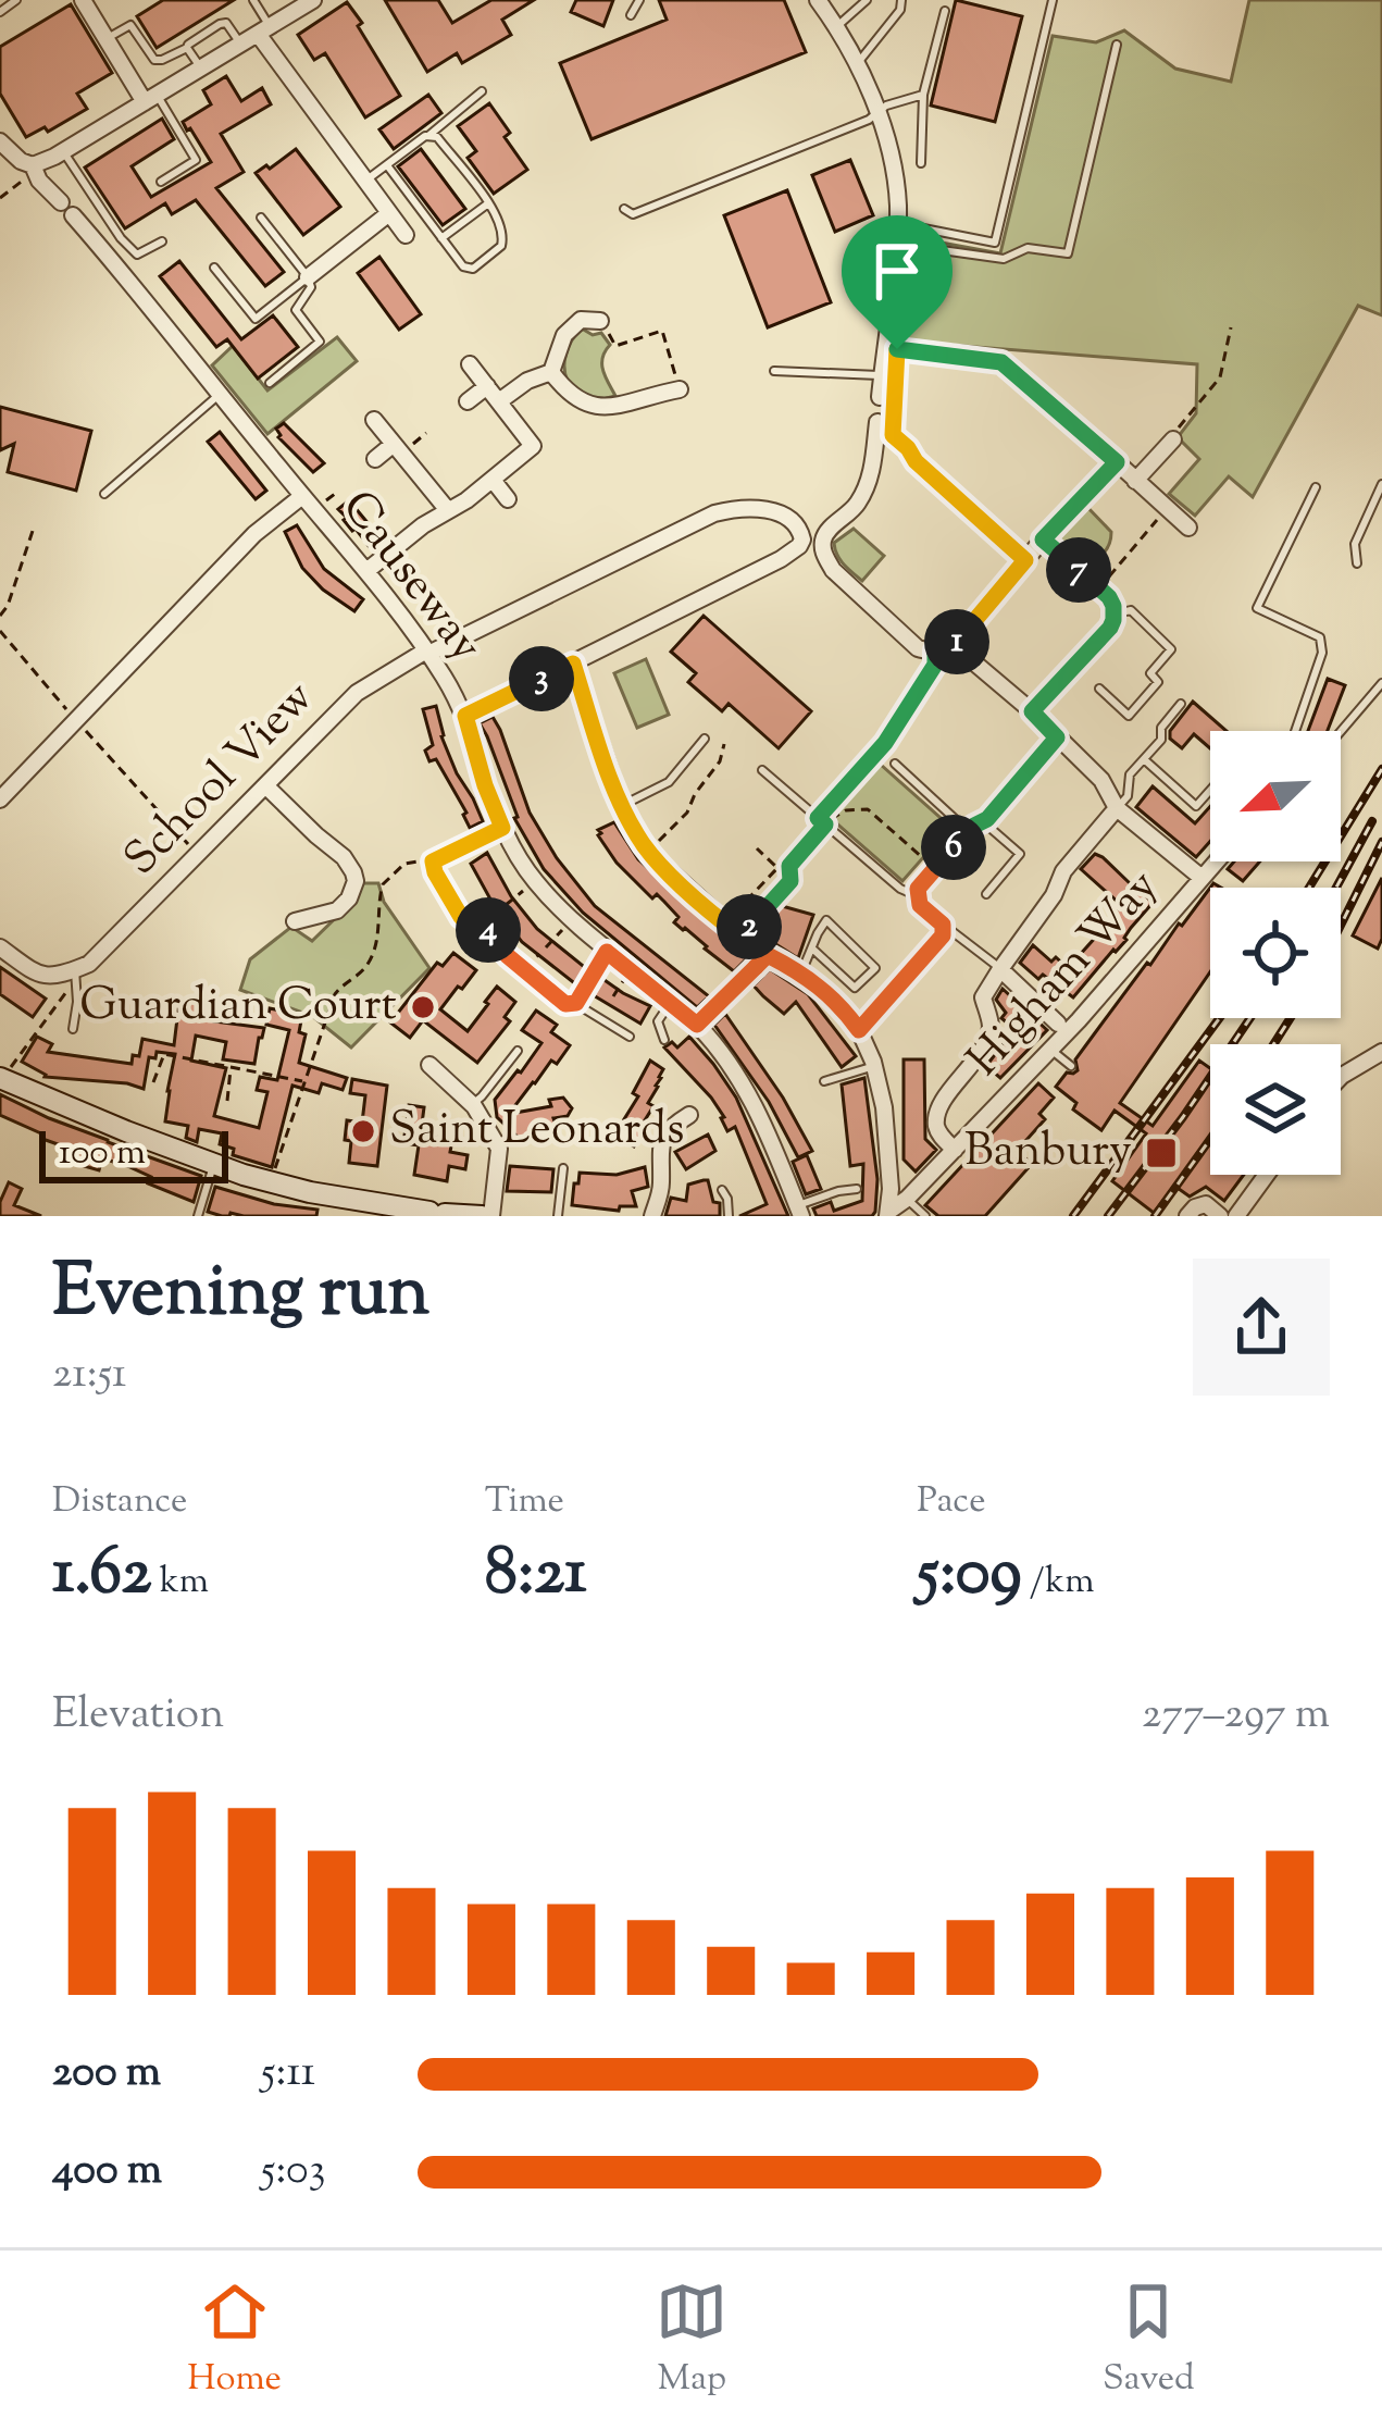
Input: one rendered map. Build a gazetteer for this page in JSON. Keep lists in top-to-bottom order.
{
  "streets": {
    "street": ["Causeway", "School View", "Higham Way"]
  },
  "crossings": [
    ["Causeway", "School View"]
  ],
  "places": {
    "other": ["Guardian Court", "Saint Leonards"],
    "transit": ["Banbury"]
  },
  "scale_bar": "100 m",
  "north": "bottom left",
  "page": {
    "pins": [
      "7",
      "1",
      "3",
      "6",
      "2",
      "4"
    ],
    "scale": "100 m",
    "heading": ["Evening run", "21:51"],
    "stats": [
      ["Distance", "1.62 km"],
      ["Time", "8:21"],
      ["Pace", "5:09 /km"]
    ],
    "chart": ["Elevation", "277–297 m"],
    "list": [
      {
        "name": "200 m",
        "note": "5:11"
      },
      {
        "name": "400 m",
        "note": "5:03"
      }
    ],
    "tabs": ["Home", "Map", "Saved"]
  }
}
